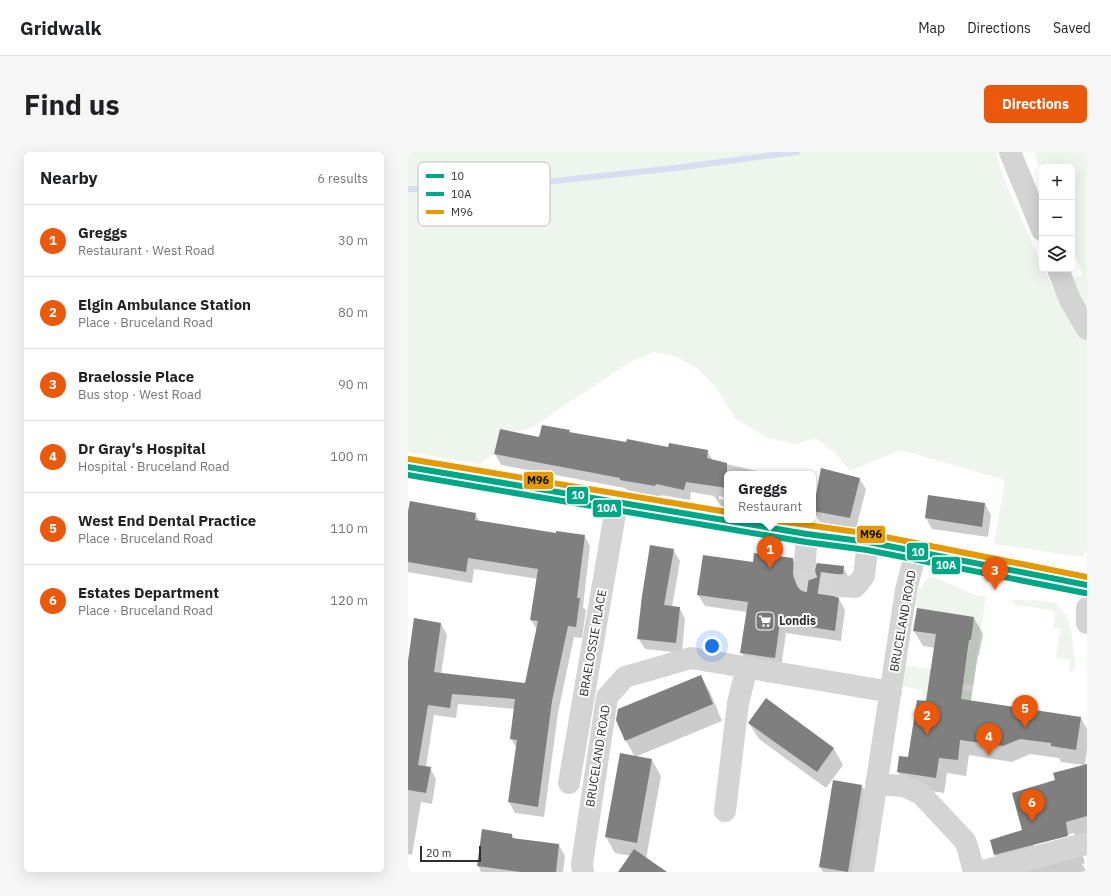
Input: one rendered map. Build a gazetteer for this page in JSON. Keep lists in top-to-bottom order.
{
  "streets": {
    "street": ["BRUCELAND ROAD", "BRAELOSSIE PLACE"]
  },
  "places": {
    "supermarket": ["Londis"]
  },
  "lines": ["transit line M96", "transit line 10", "transit line 10A"],
  "legend": ["10", "10A", "M96"],
  "scale_bar": "20 m",
  "page": {
    "header": "Gridwalk",
    "nav": ["Map", "Directions", "Saved"],
    "buttons": "Directions",
    "title": "Find us",
    "heading": ["Nearby", "6 results"],
    "map_buttons": ["+", "−"],
    "list": [
      {
        "mark": "1",
        "name": "Greggs",
        "note": "Restaurant · West Road",
        "value": "30 m"
      },
      {
        "mark": "2",
        "name": "Elgin Ambulance Station",
        "note": "Place · Bruceland Road",
        "value": "80 m"
      },
      {
        "mark": "3",
        "name": "Braelossie Place",
        "note": "Bus stop · West Road",
        "value": "90 m"
      },
      {
        "mark": "4",
        "name": "Dr Gray's Hospital",
        "note": "Hospital · Bruceland Road",
        "value": "100 m"
      },
      {
        "mark": "5",
        "name": "West End Dental Practice",
        "note": "Place · Bruceland Road",
        "value": "110 m"
      },
      {
        "mark": "6",
        "name": "Estates Department",
        "note": "Place · Bruceland Road",
        "value": "120 m"
      }
    ],
    "popup": ["Greggs", "Restaurant"],
    "pins": [
      "1",
      "3",
      "5",
      "2",
      "4",
      "6"
    ],
    "scale": "20 m"
  }
}
